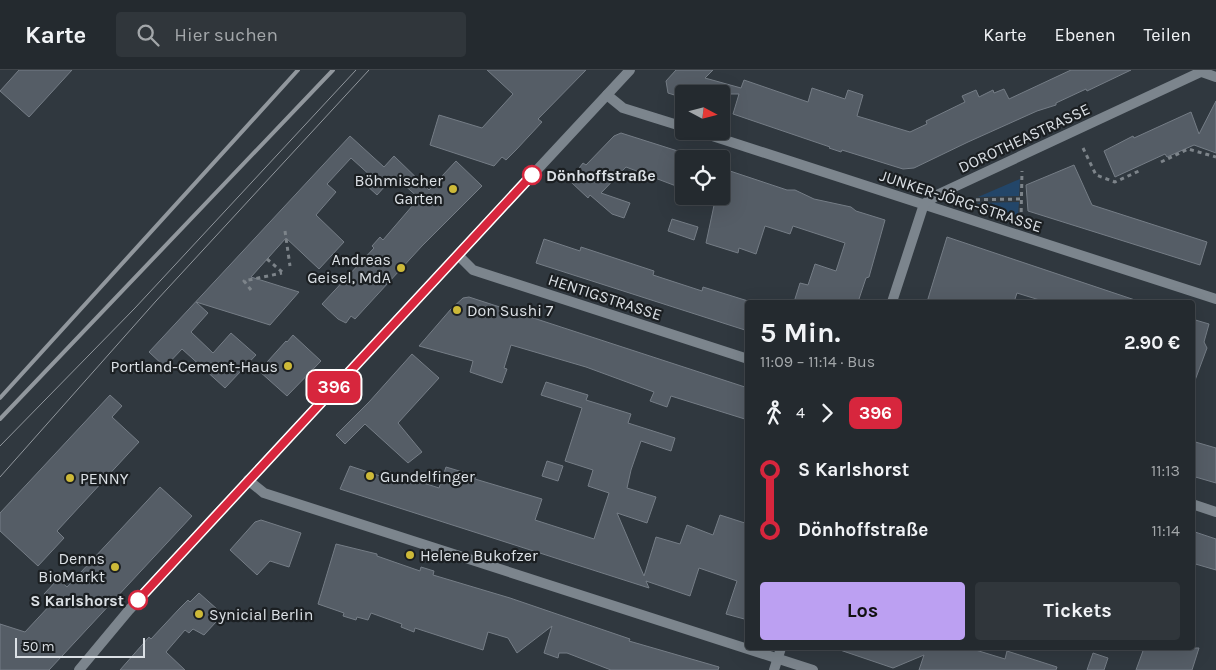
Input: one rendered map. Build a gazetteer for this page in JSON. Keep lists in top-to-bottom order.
{
  "streets": {
    "street": ["DOROTHEASTRASSE", "JUNKER-JÖRG-STRASSE", "HENTIGSTRASSE"]
  },
  "crossings": [
    ["DOROTHEASTRASSE", "JUNKER-JÖRG-STRASSE"]
  ],
  "places": [
    "Dönhoffstraße",
    "Böhmischer Garten",
    "Andreas Geisel, MdA",
    "Don Sushi 7",
    "Portland-Cement-Haus",
    "Gundelfinger",
    "PENNY",
    "Helene Bukofzer",
    "Denns BioMarkt",
    "S Karlshorst",
    "Synicial Berlin"
  ],
  "lines": ["bus line 396"],
  "scale_bar": "50 m",
  "north": "right",
  "page": {
    "header": "Karte",
    "search": "Hier suchen",
    "nav": ["Karte", "Ebenen", "Teilen"],
    "on_map": "396",
    "heading": ["5 Min.", "11:09 – 11:14 · Bus", "2.90 €"],
    "legs": ["4", "396"],
    "list": [
      {
        "name": "S Karlshorst",
        "value": "11:13"
      },
      {
        "name": "Dönhoffstraße",
        "value": "11:14"
      }
    ],
    "buttons": ["Los", "Tickets"],
    "scale": "50 m"
  }
}
